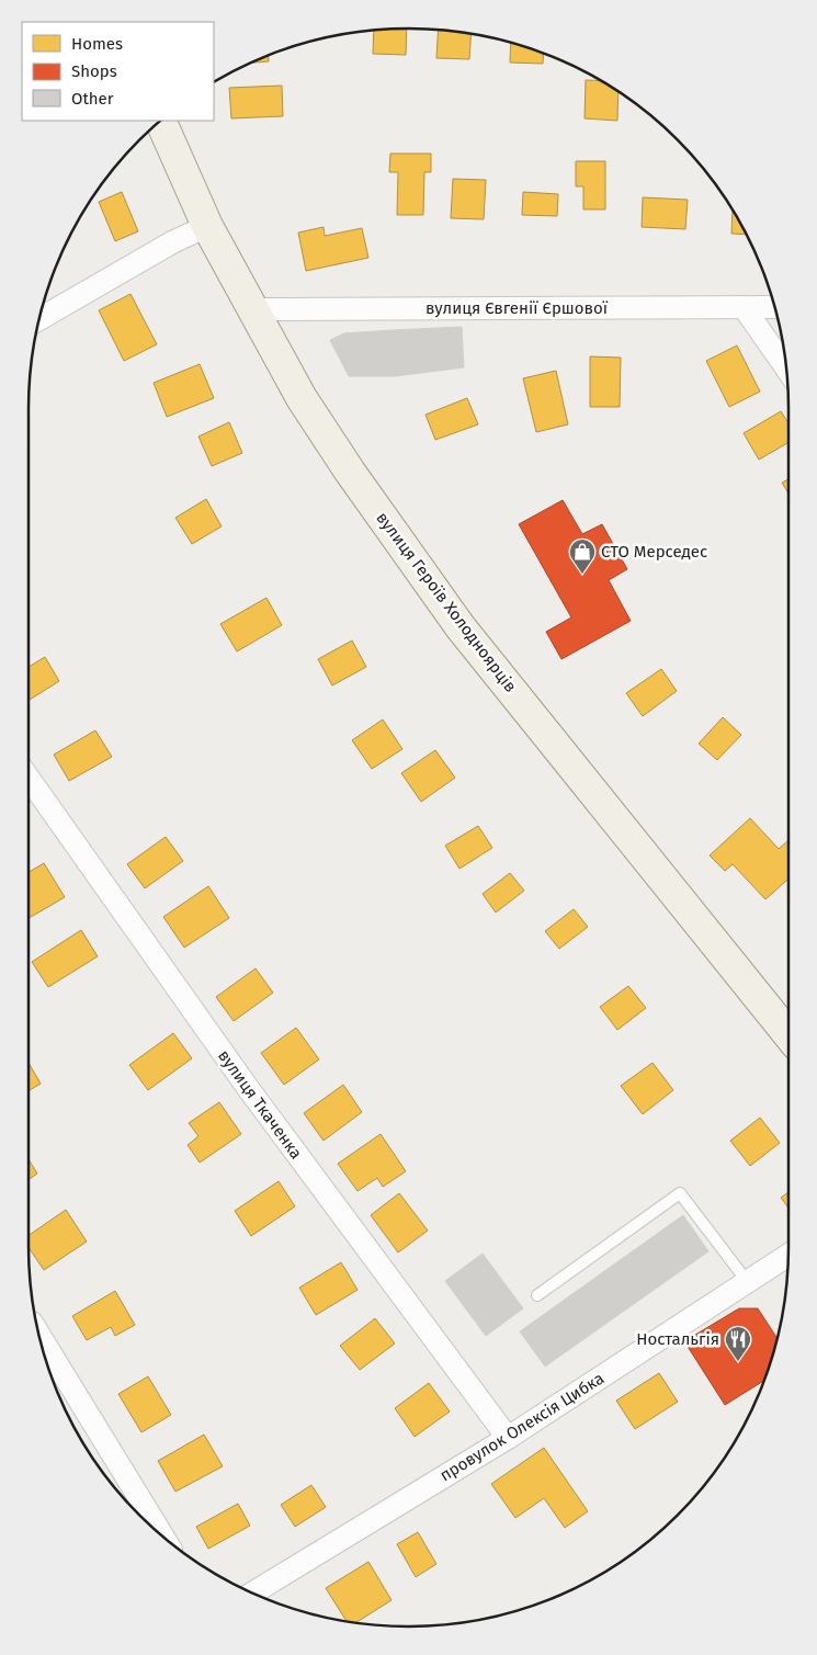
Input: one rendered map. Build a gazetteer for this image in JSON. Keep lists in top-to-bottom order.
{
  "streets": {
    "main road": ["вулиця Героїв Холодноярців"],
    "street": ["вулиця Євгенії Єршової", "вулиця Ткаченка", "провулок Олексія Цибка"]
  },
  "crossings": [
    ["вулиця Євгенії Єршової", "вулиця Героїв Холодноярців"],
    ["вулиця Ткаченка", "провулок Олексія Цибка"]
  ],
  "places": {
    "shop": ["СТО Мерседес"],
    "restaurant": ["Ностальгія"]
  },
  "legend": ["Homes", "Shops", "Other"]
}
